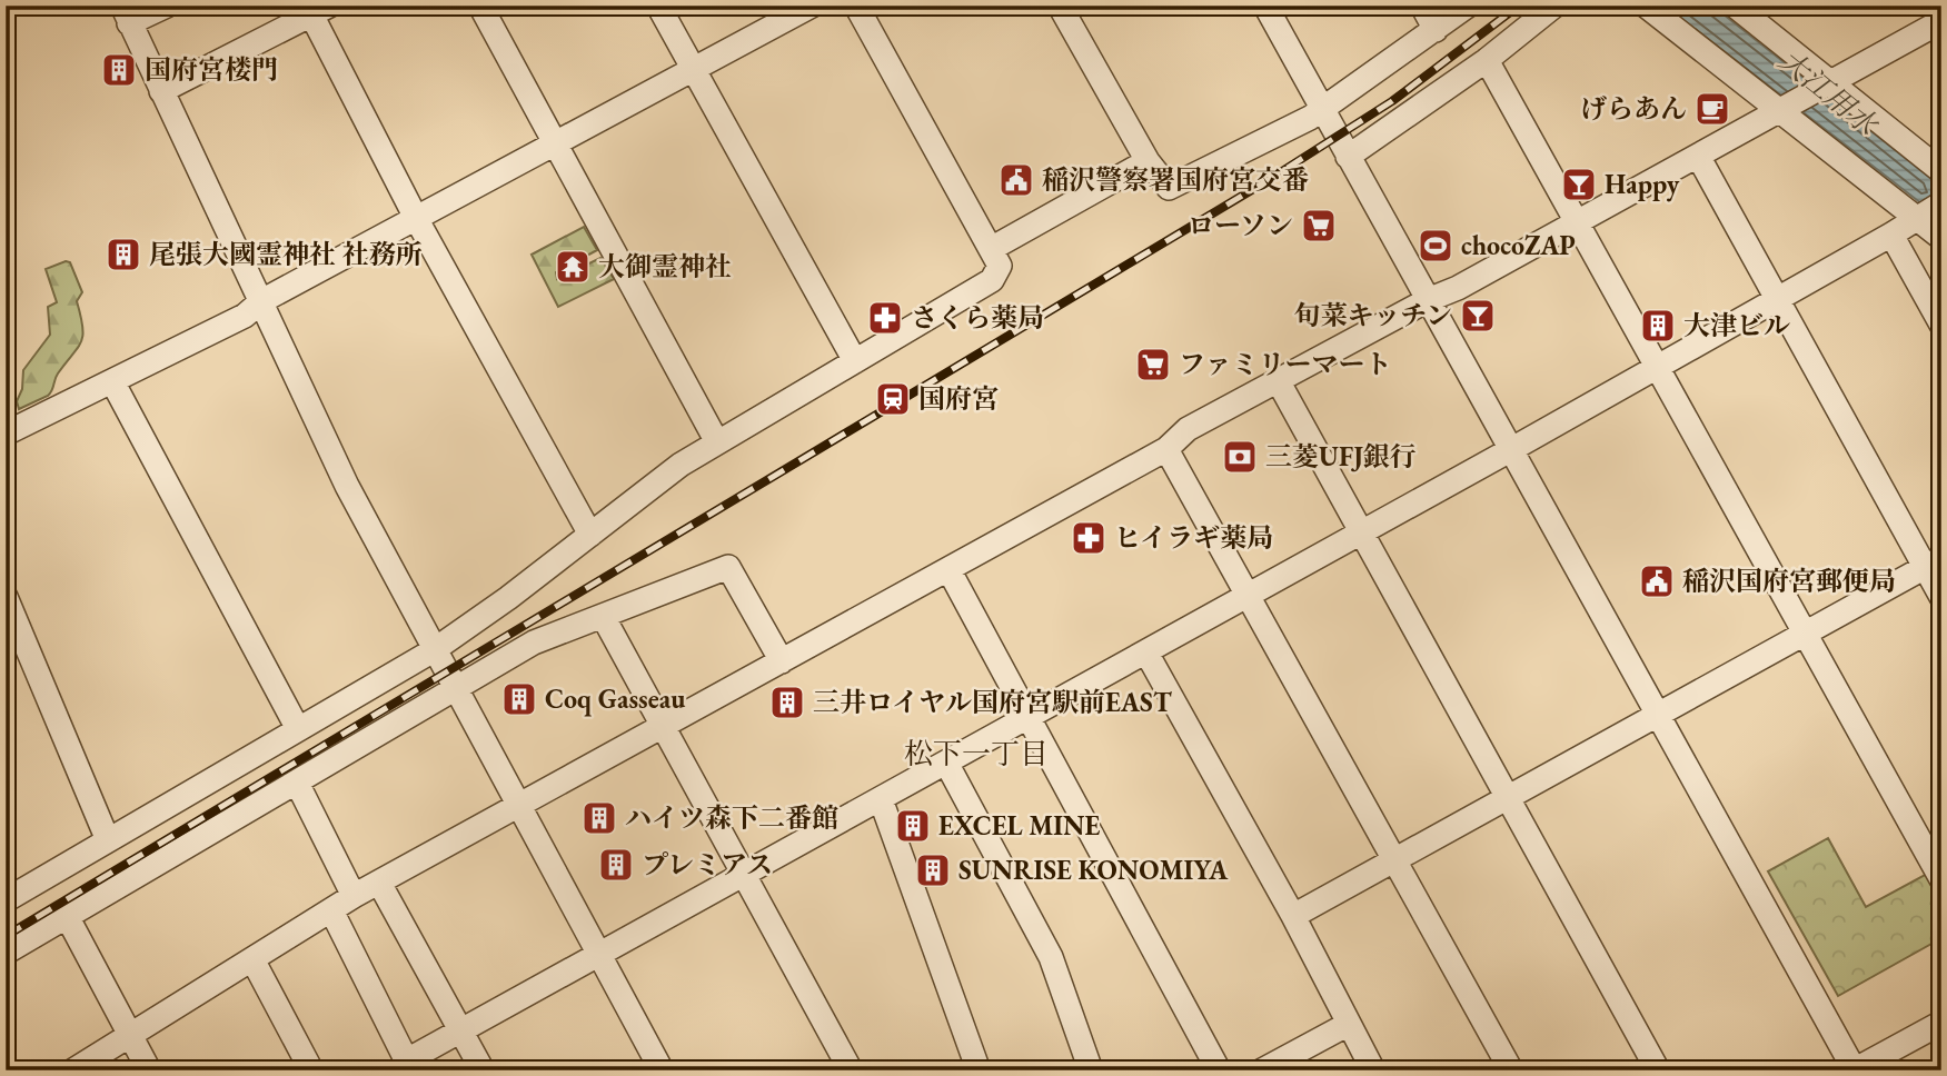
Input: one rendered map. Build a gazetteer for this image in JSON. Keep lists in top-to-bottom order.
{
  "districts": ["松下一丁目"],
  "water": ["大江用水"],
  "places": {
    "building": [
      "国府宮楼門",
      "尾張大國霊神社 社務所",
      "大津ビル",
      "Coq Gasseau",
      "三井ロイヤル国府宮駅前EAST",
      "ハイツ森下二番館",
      "EXCEL MINE",
      "プレミアス",
      "SUNRISE KONOMIYA"
    ],
    "cafe": ["げらあん"],
    "public building": ["稲沢警察署国府宮交番", "稲沢国府宮郵便局"],
    "bar": ["Happy", "旬菜キッチン"],
    "supermarket": ["ローソン", "ファミリーマート"],
    "sports": ["chocoZAP"],
    "temple": ["大御霊神社"],
    "pharmacy": ["さくら薬局", "ヒイラギ薬局"],
    "station": ["国府宮"],
    "bank": ["三菱UFJ銀行"]
  }
}
